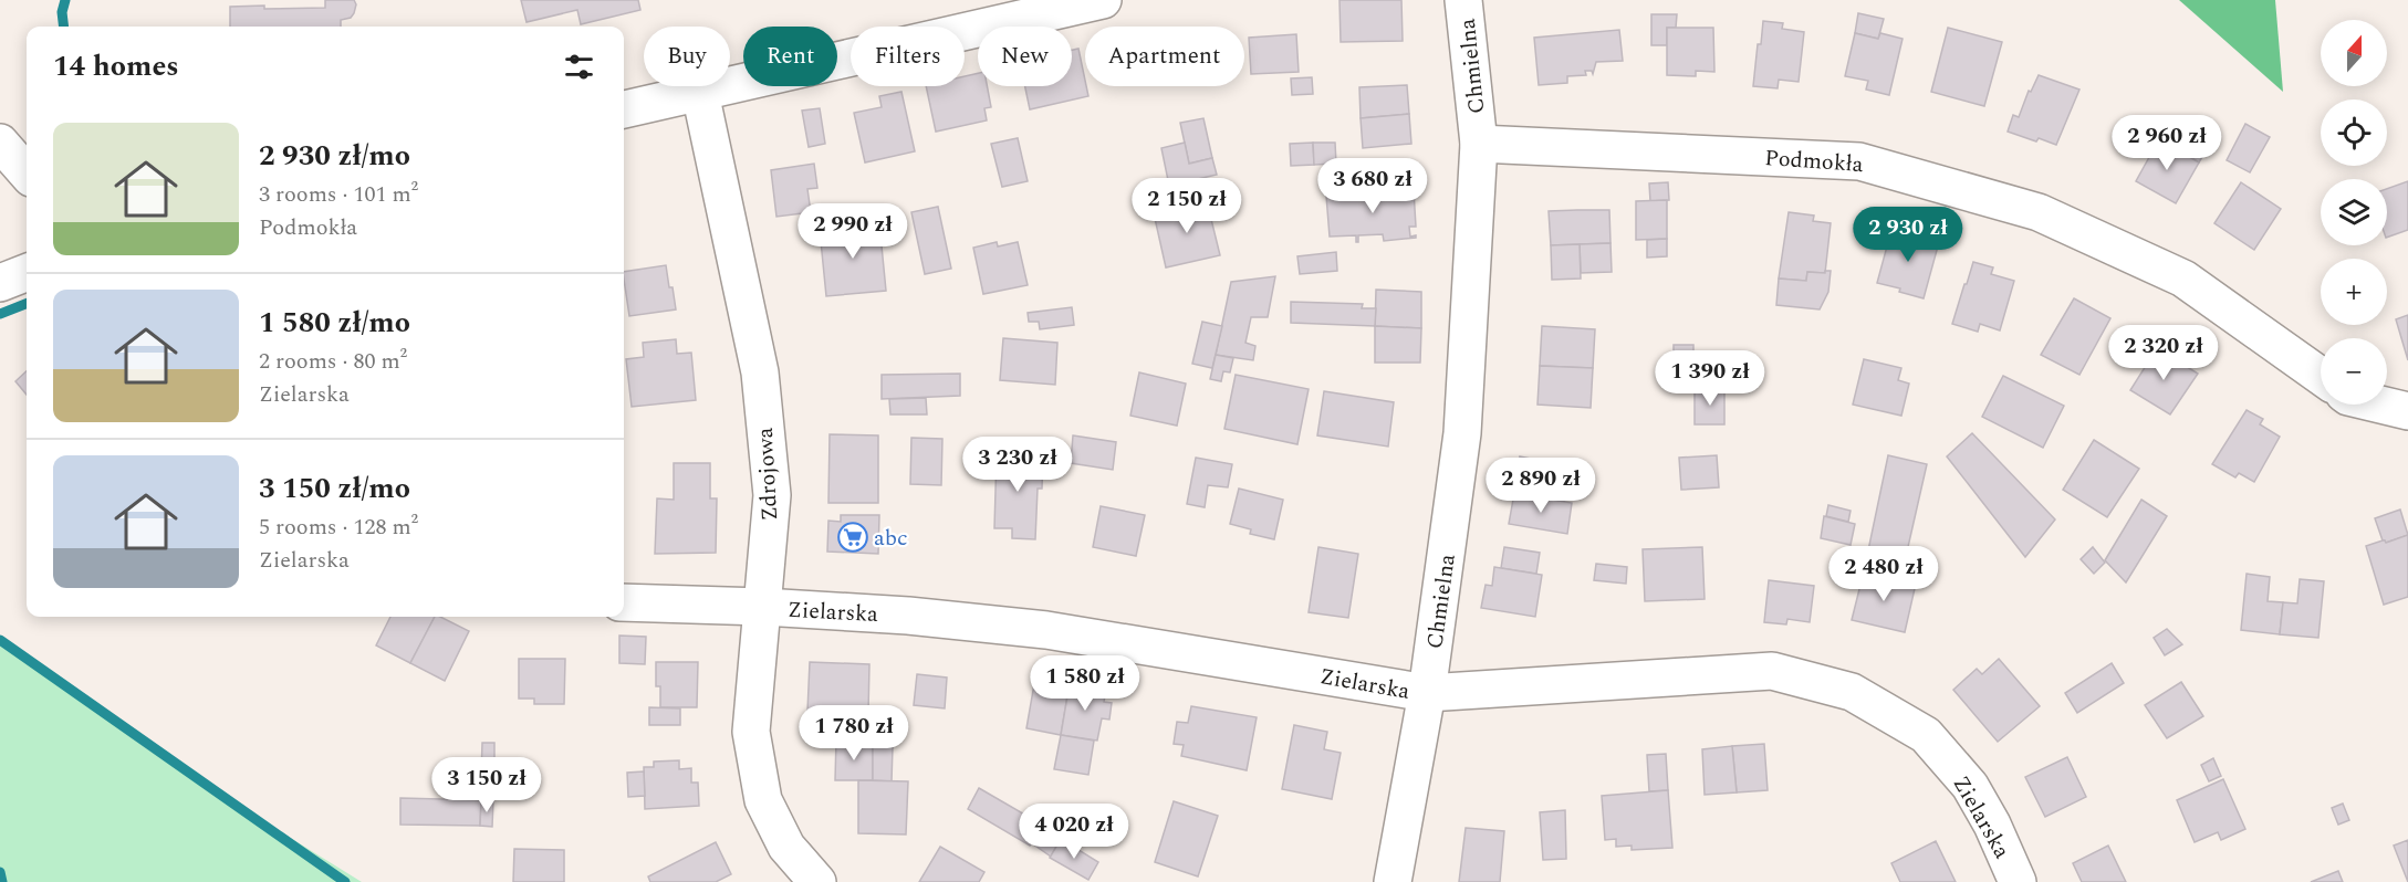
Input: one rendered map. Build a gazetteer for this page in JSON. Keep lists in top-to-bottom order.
{
  "streets": {
    "street": [
      "Chmielna",
      "Podmokła",
      "Zdrojowa",
      "Zielarska"
    ]
  },
  "crossings": [
    ["Chmielna", "Podmokła"],
    ["Chmielna", "Zielarska"],
    ["Zdrojowa", "Zielarska"]
  ],
  "places": {
    "supermarket": ["abc"]
  },
  "north": "top",
  "page": {
    "map_buttons": ["+", "−"],
    "chip": [
      "Buy",
      "Rent",
      "Filters",
      "New",
      "Apartment"
    ],
    "heading": "14 homes",
    "list": [
      {
        "name": "2 930 zł/mo",
        "note": "3 rooms · 101 m² · Podmokła"
      },
      {
        "name": "1 580 zł/mo",
        "note": "2 rooms · 80 m² · Zielarska"
      },
      {
        "name": "3 150 zł/mo",
        "note": "5 rooms · 128 m² · Zielarska"
      }
    ],
    "price": [
      "2 960 zł",
      "3 680 zł",
      "2 150 zł",
      "2 990 zł",
      "2 930 zł",
      "2 320 zł",
      "1 390 zł",
      "3 230 zł",
      "2 890 zł",
      "2 480 zł",
      "1 580 zł",
      "1 780 zł",
      "3 150 zł",
      "4 020 zł"
    ]
  }
}
